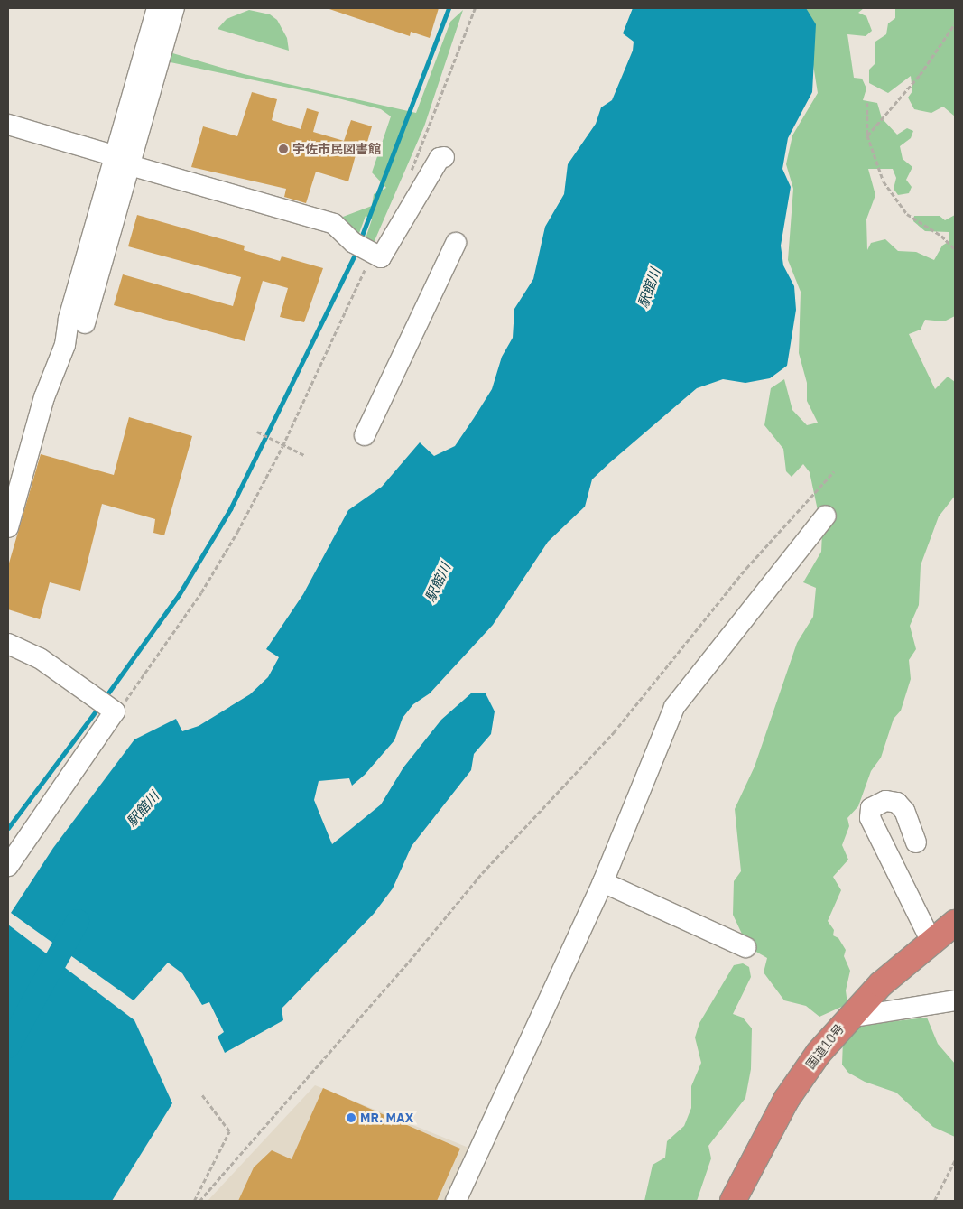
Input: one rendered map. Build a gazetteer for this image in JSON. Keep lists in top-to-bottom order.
{
  "streets": {
    "highway": ["国道10号"]
  },
  "water": ["駅館川"],
  "places": ["宇佐市民図書館", "MR. MAX"]
}
